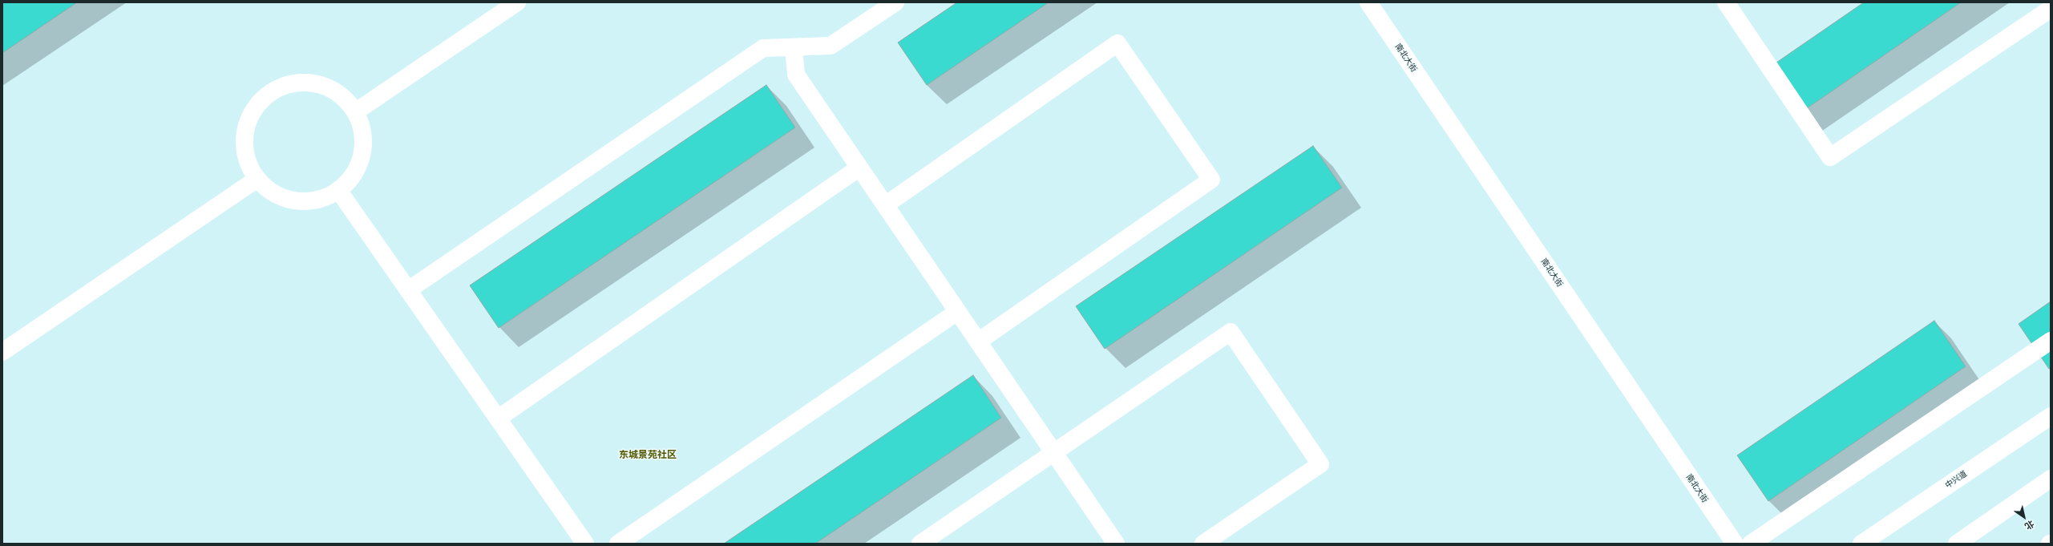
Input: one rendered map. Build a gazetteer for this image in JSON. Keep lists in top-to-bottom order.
{
  "streets": {
    "street": ["南北大街", "中兴道"]
  },
  "districts": ["东城景苑社区"],
  "north": "bottom right"
}
